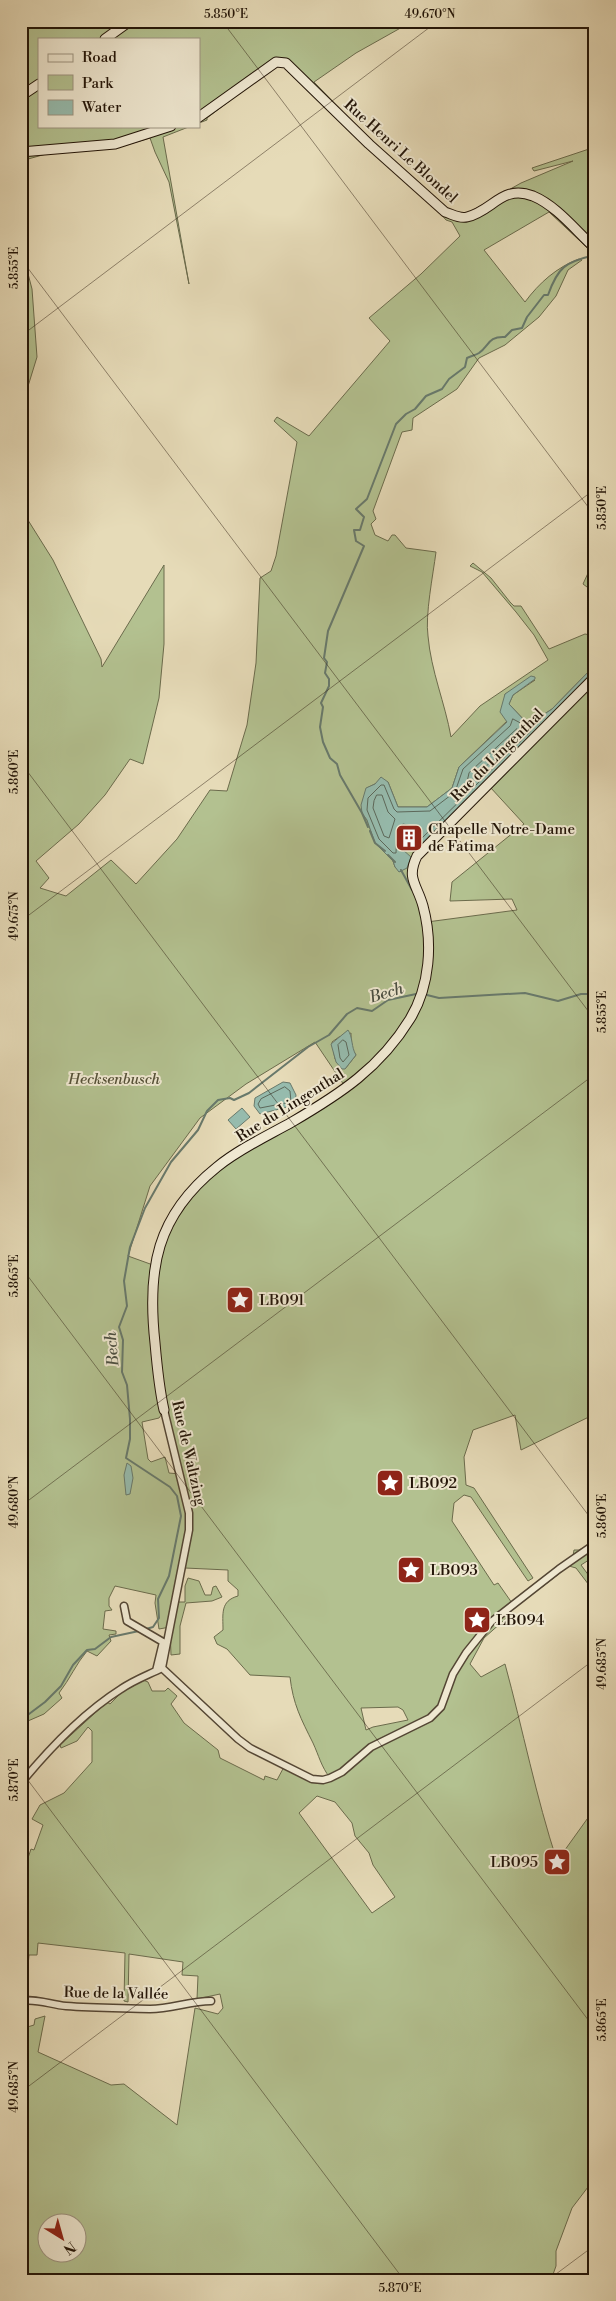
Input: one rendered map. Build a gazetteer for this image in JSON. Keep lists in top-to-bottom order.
{
  "streets": {
    "street": [
      "Rue Henri Le Blondel",
      "Rue du Lingenthal",
      "Rue de Waltzing",
      "Rue de la Vallée"
    ]
  },
  "crossings": [
    ["Rue du Lingenthal", "Rue de Waltzing"]
  ],
  "water": ["Bech"],
  "parks": ["Hecksenbusch"],
  "places": {
    "building": ["Chapelle Notre-Dame de Fatima"],
    "place": [
      "LB091",
      "LB092",
      "LB093",
      "LB094",
      "LB095"
    ]
  },
  "legend": ["Road", "Park", "Water"],
  "north": "bottom right",
  "coordinates": [
    "5.850°E",
    "49.670°N",
    "5.855°E",
    "5.860°E",
    "49.675°N",
    "5.865°E",
    "49.680°N",
    "49.685°N",
    "5.870°E"
  ]
}
